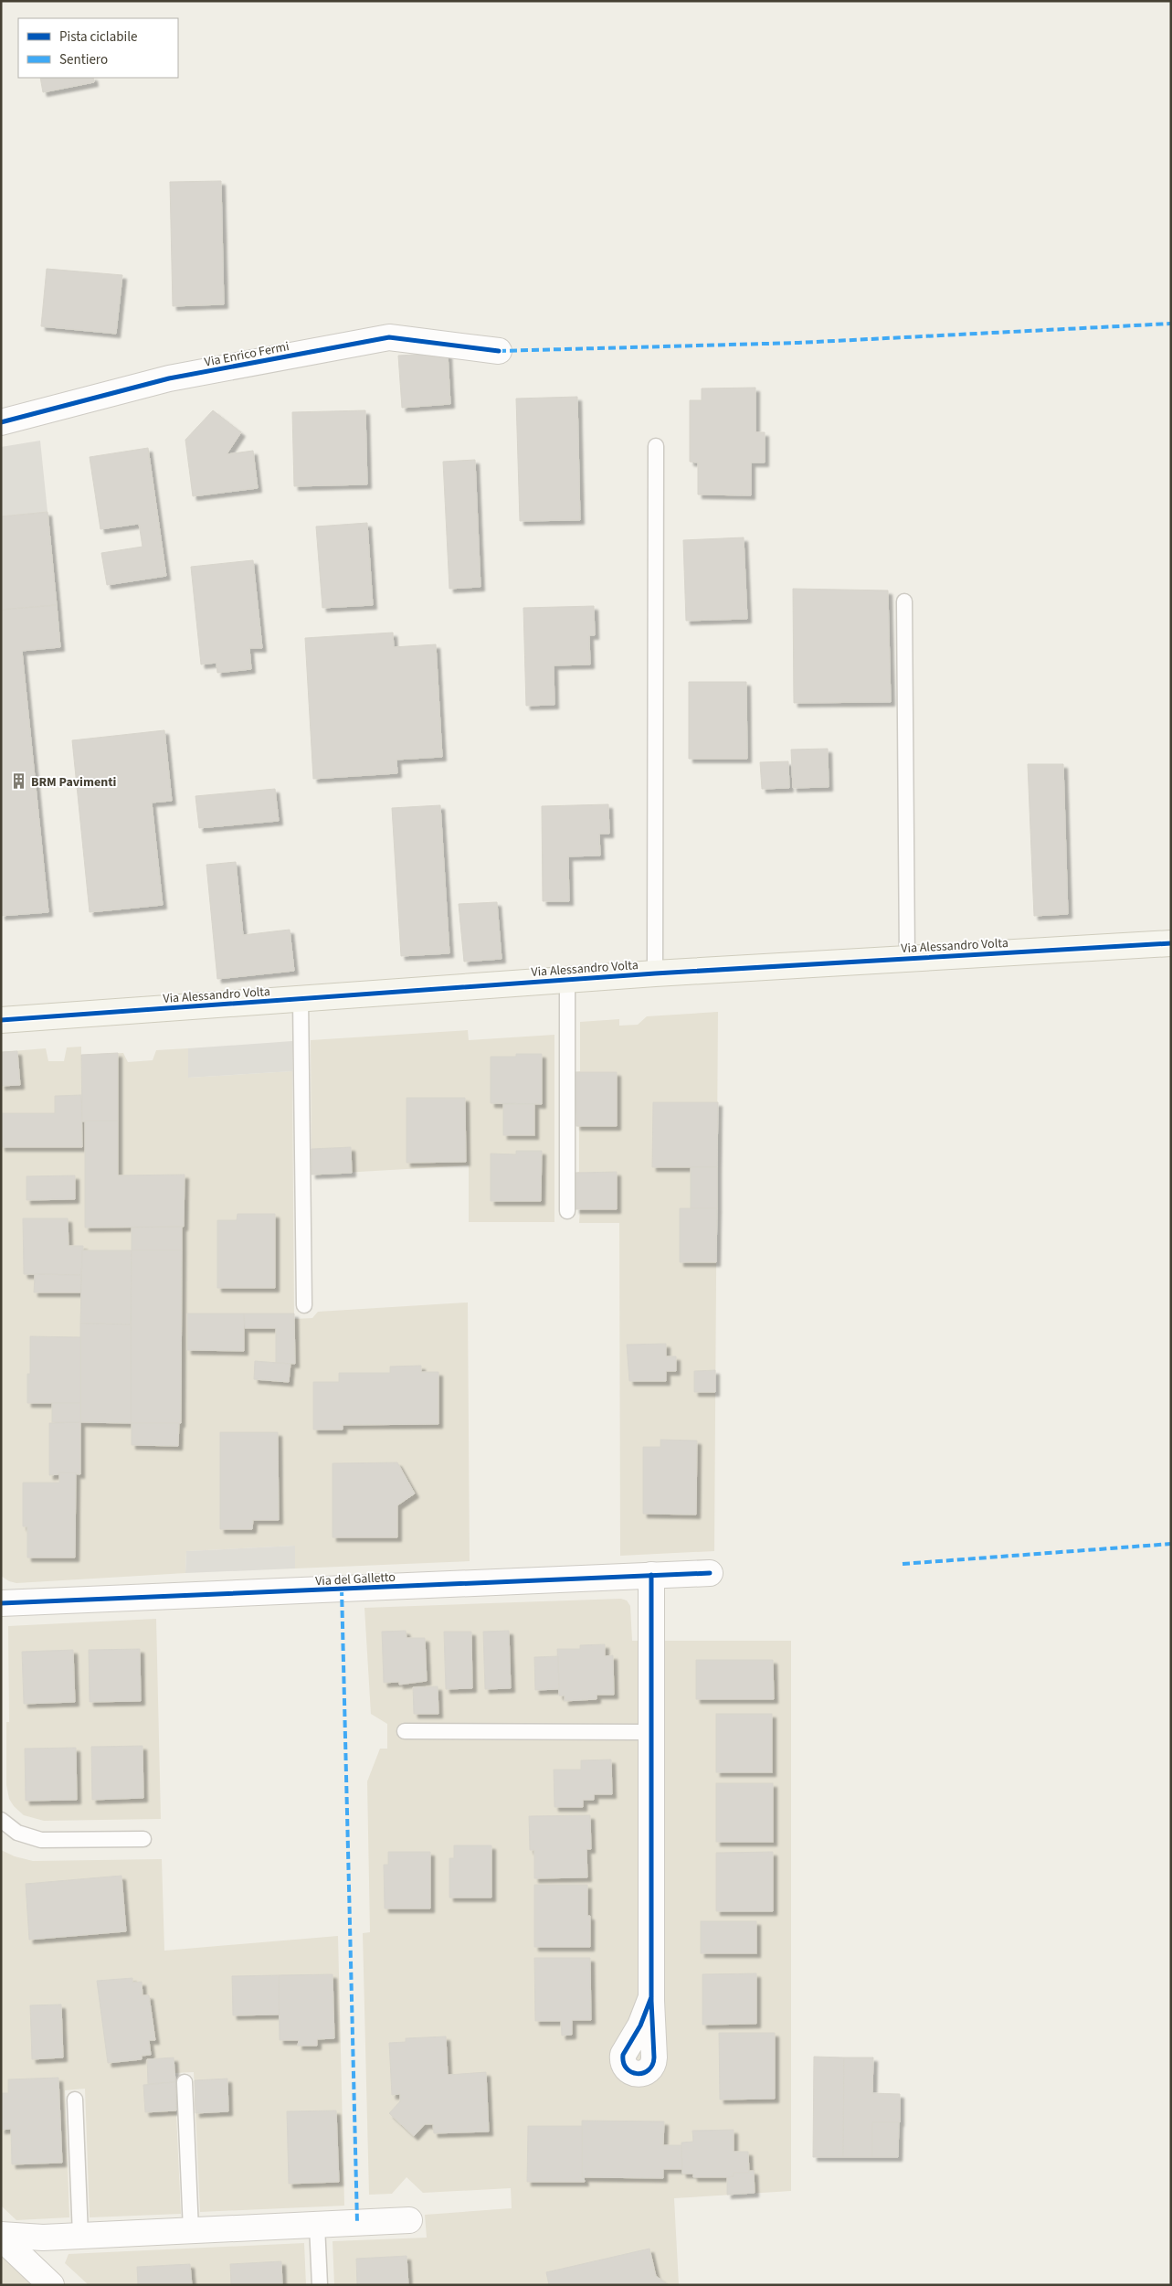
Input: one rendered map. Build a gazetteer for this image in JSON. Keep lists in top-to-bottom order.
{
  "streets": {
    "street": ["Via Enrico Fermi", "Via Alessandro Volta", "Via del Galletto"]
  },
  "places": {
    "building": ["BRM Pavimenti"]
  },
  "legend": ["Pista ciclabile", "Sentiero"]
}
